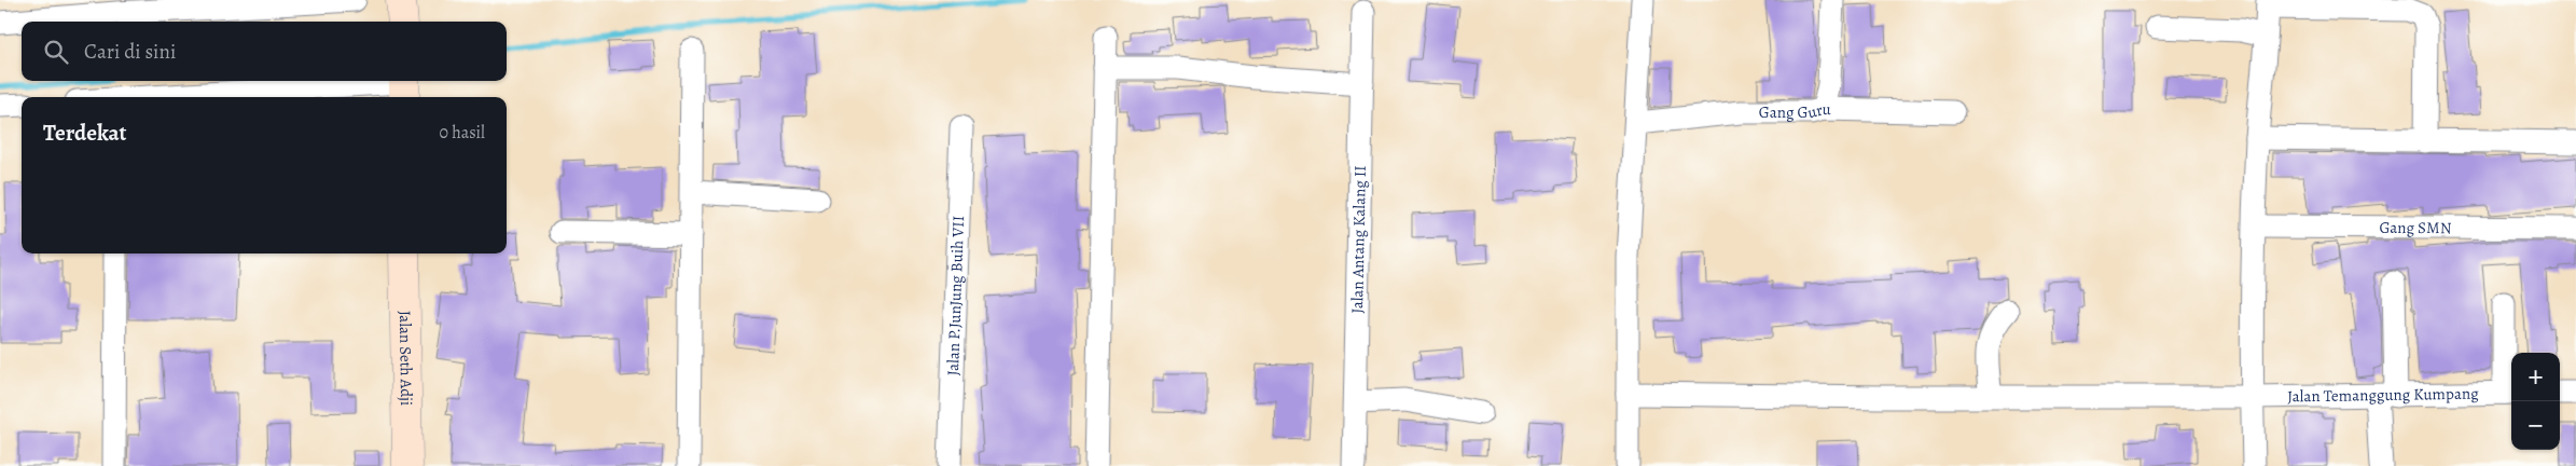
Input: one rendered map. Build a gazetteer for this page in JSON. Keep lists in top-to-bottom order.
{
  "streets": {
    "street": [
      "Gang Guru",
      "Gang SMN",
      "Jalan Antang Kalang II",
      "Jalan P.JunJung Buih VII",
      "Jalan Seth Adji",
      "Jalan Temanggung Kumpang"
    ]
  },
  "page": {
    "search": "Cari di sini",
    "heading": ["Terdekat", "0 hasil"],
    "map_buttons": ["+", "−"]
  }
}
